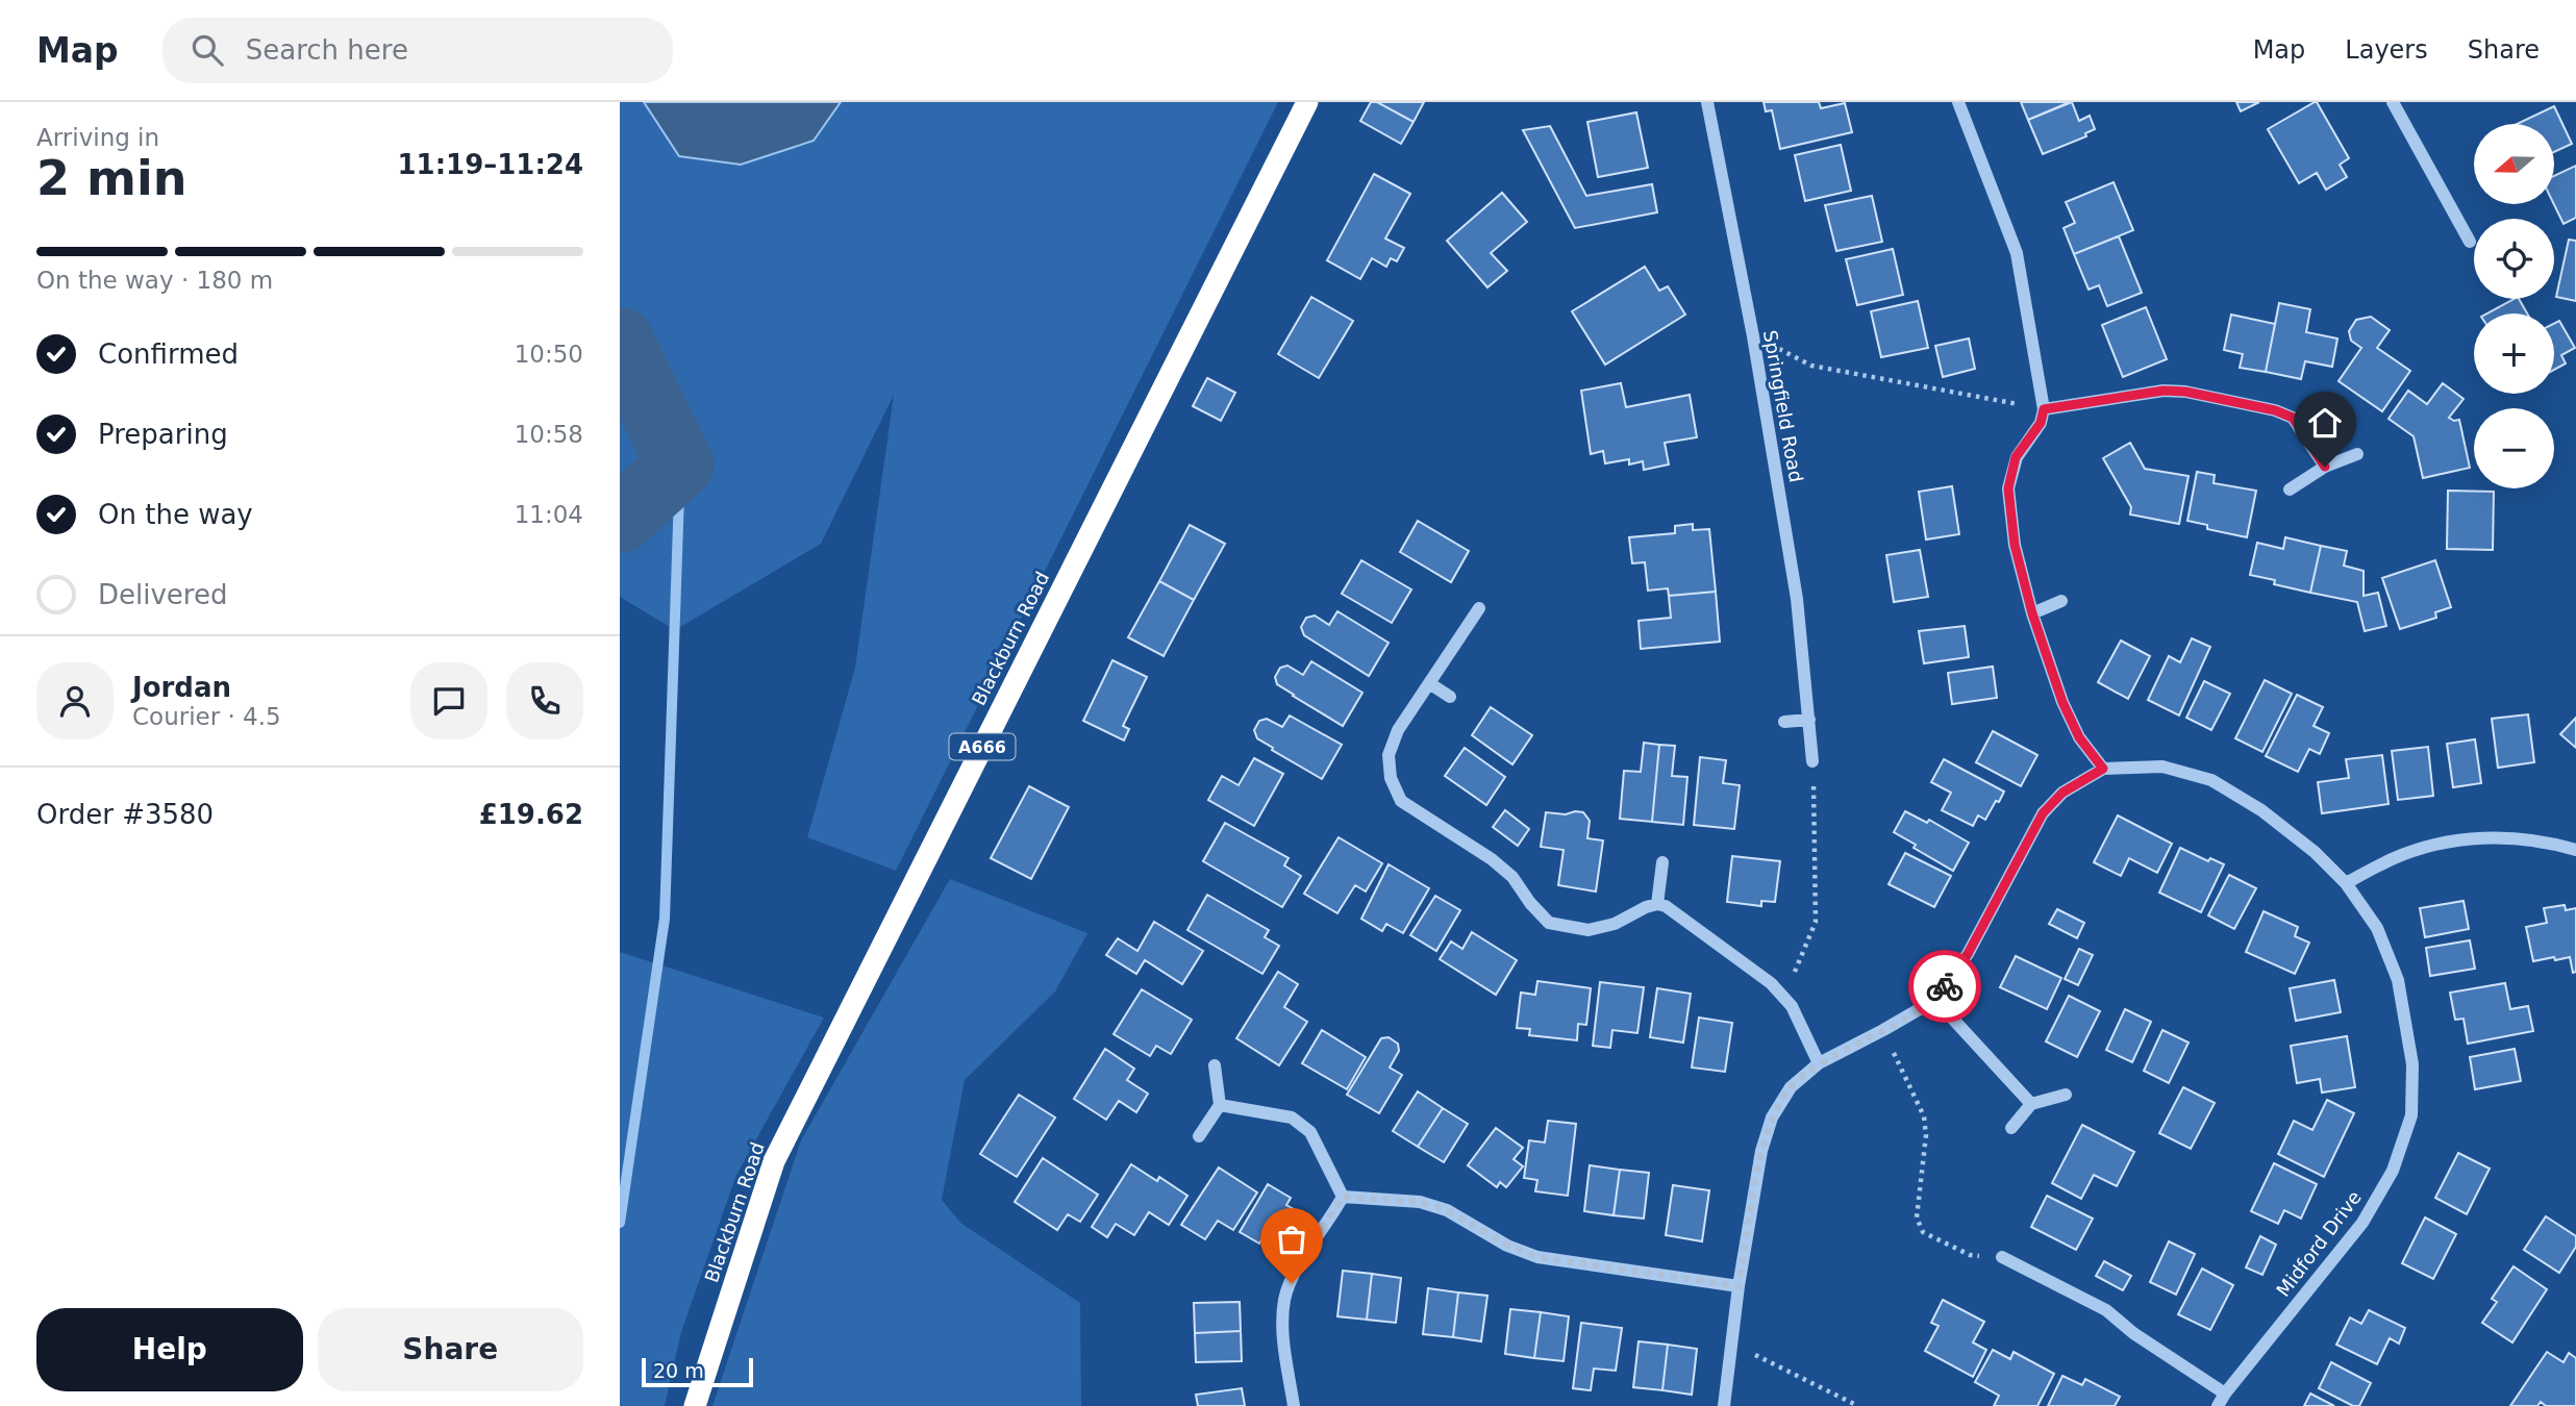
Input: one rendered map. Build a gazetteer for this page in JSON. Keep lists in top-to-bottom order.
{
  "streets": {
    "highway": ["Blackburn Road", "A666"],
    "street": ["Springfield Road", "Midford Drive"]
  },
  "scale_bar": "20 m",
  "north": "left",
  "page": {
    "header": "Map",
    "search": "Search here",
    "nav": ["Map", "Layers", "Share"],
    "heading": ["2 min", "Arriving in", "11:19–11:24"],
    "panel": [
      "Jordan",
      "Courier · 4.5",
      "Order #3580",
      "£19.62"
    ],
    "map_buttons": ["+", "−"],
    "bar": "On the way · 180 m",
    "list": [
      ["Confirmed", "10:50"],
      ["Preparing", "10:58"],
      ["On the way", "11:04"],
      "Delivered"
    ],
    "buttons": ["Help", "Share"],
    "scale": "20 m"
  }
}
